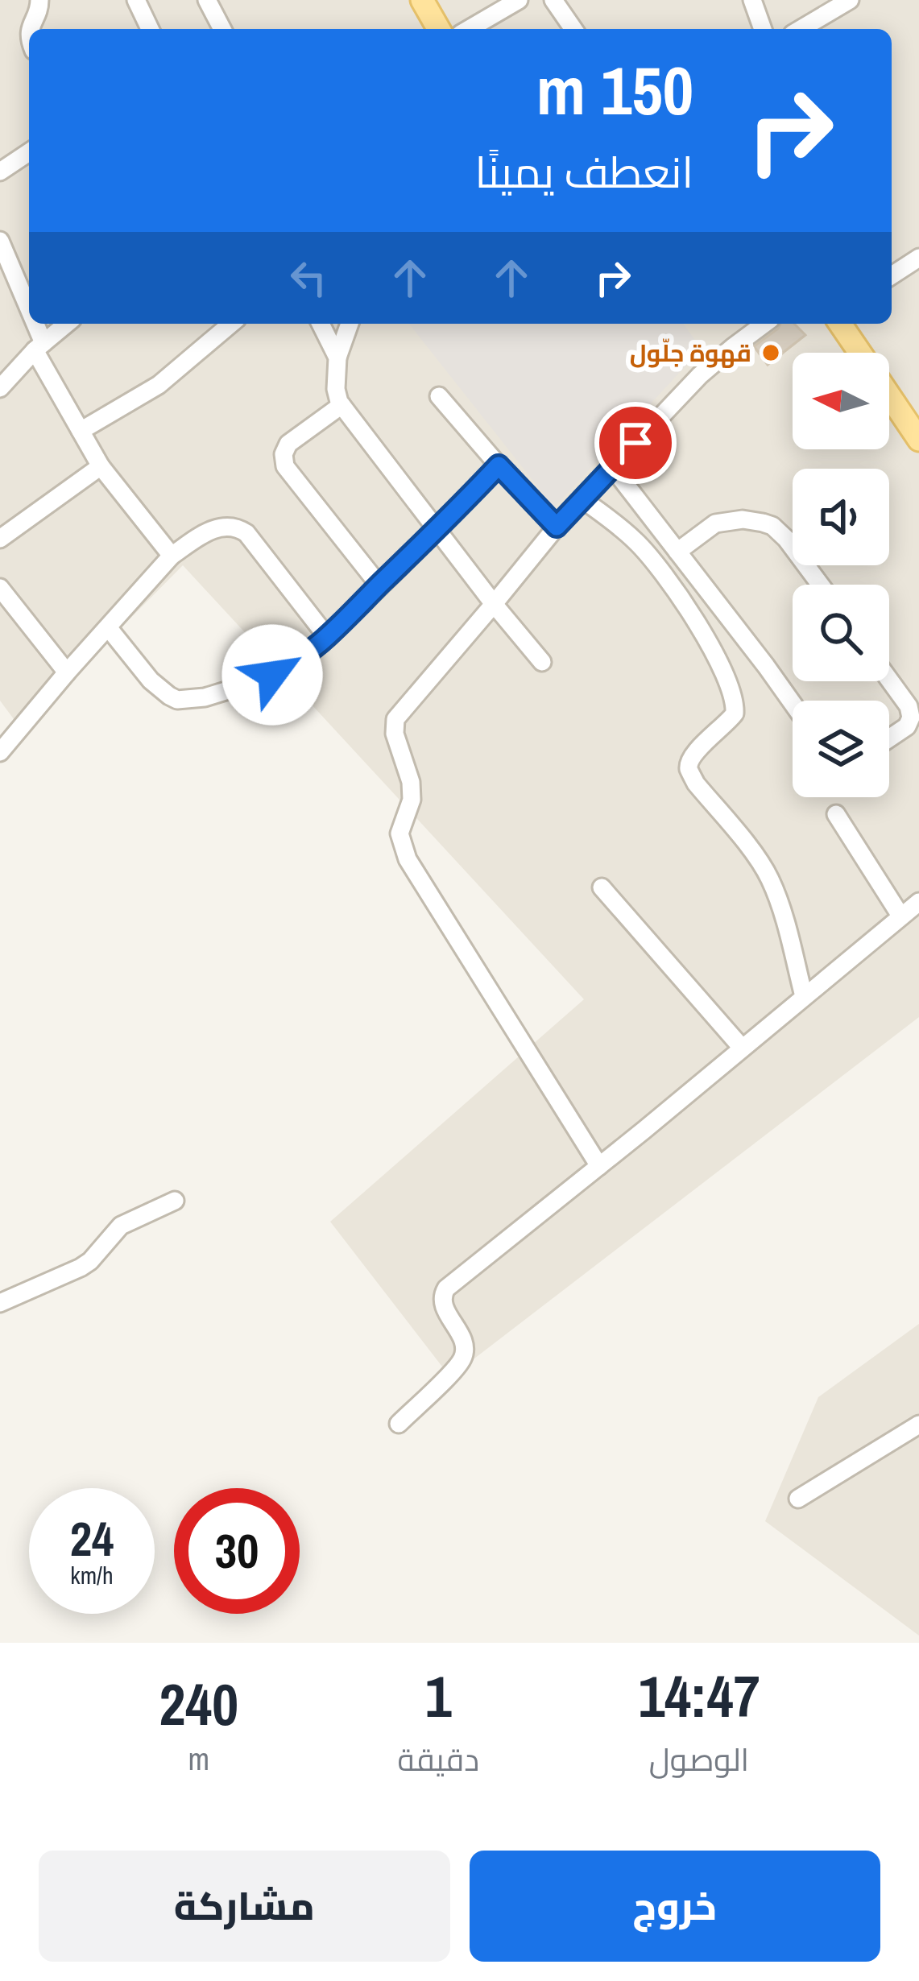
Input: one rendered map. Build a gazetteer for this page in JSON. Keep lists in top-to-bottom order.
{
  "places": ["قهوة جلّول"],
  "north": "left",
  "page": {
    "turn": ["150 m", "انعطف يمينًا"],
    "speed": "24 km/h",
    "limit": "30",
    "eta": [
      "14:47",
      "الوصول",
      "1",
      "دقيقة",
      "240",
      "m"
    ],
    "buttons": ["خروج", "مشاركة"]
  }
}
